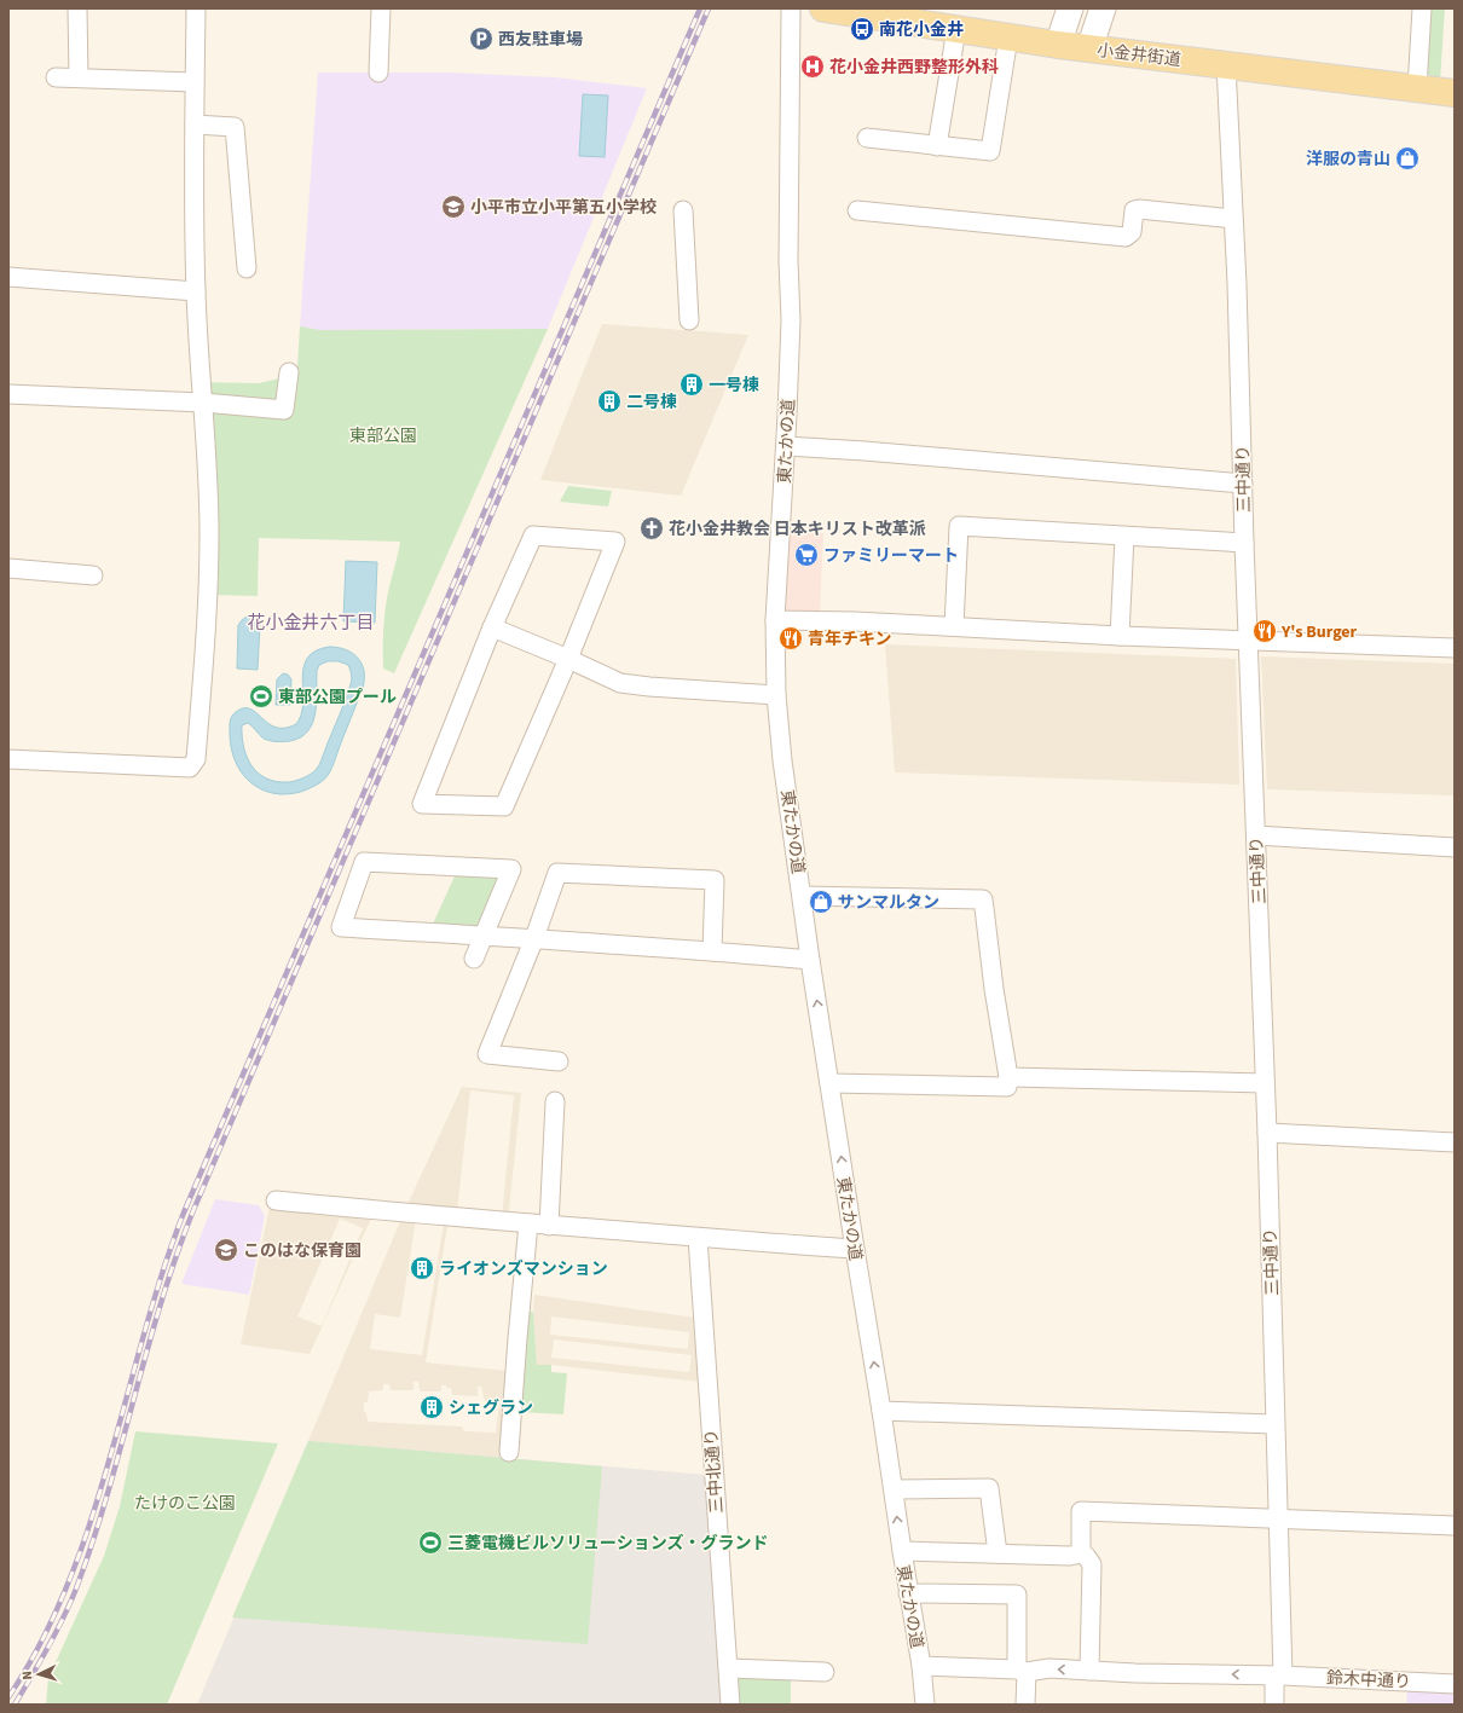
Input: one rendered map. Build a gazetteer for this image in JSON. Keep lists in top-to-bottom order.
{
  "streets": {
    "main road": ["小金井街道"],
    "street": [
      "東たかの道",
      "三中通り",
      "三中北通り",
      "鈴木中通り"
    ]
  },
  "crossings": [
    ["小金井街道", "三中通り"],
    ["東たかの道", "鈴木中通り"],
    ["三中通り", "鈴木中通り"]
  ],
  "one_way": ["鈴木中通り"],
  "districts": ["花小金井六丁目"],
  "parks": ["東部公園", "たけのこ公園"],
  "places": {
    "bus stop": ["南花小金井"],
    "parking": ["西友駐車場"],
    "hospital": ["花小金井西野整形外科"],
    "shop": ["洋服の青山", "サンマルタン"],
    "school or university": ["小平市立小平第五小学校", "このはな保育園"],
    "building": [
      "一号棟",
      "二号棟",
      "ライオンズマンション",
      "シェグラン"
    ],
    "church": ["花小金井教会 日本キリスト改革派"],
    "supermarket": ["ファミリーマート"],
    "restaurant": ["Y's Burger", "青年チキン"],
    "sports": ["東部公園プール", "三菱電機ビルソリューションズ・グランド"]
  },
  "north": "left"
}
